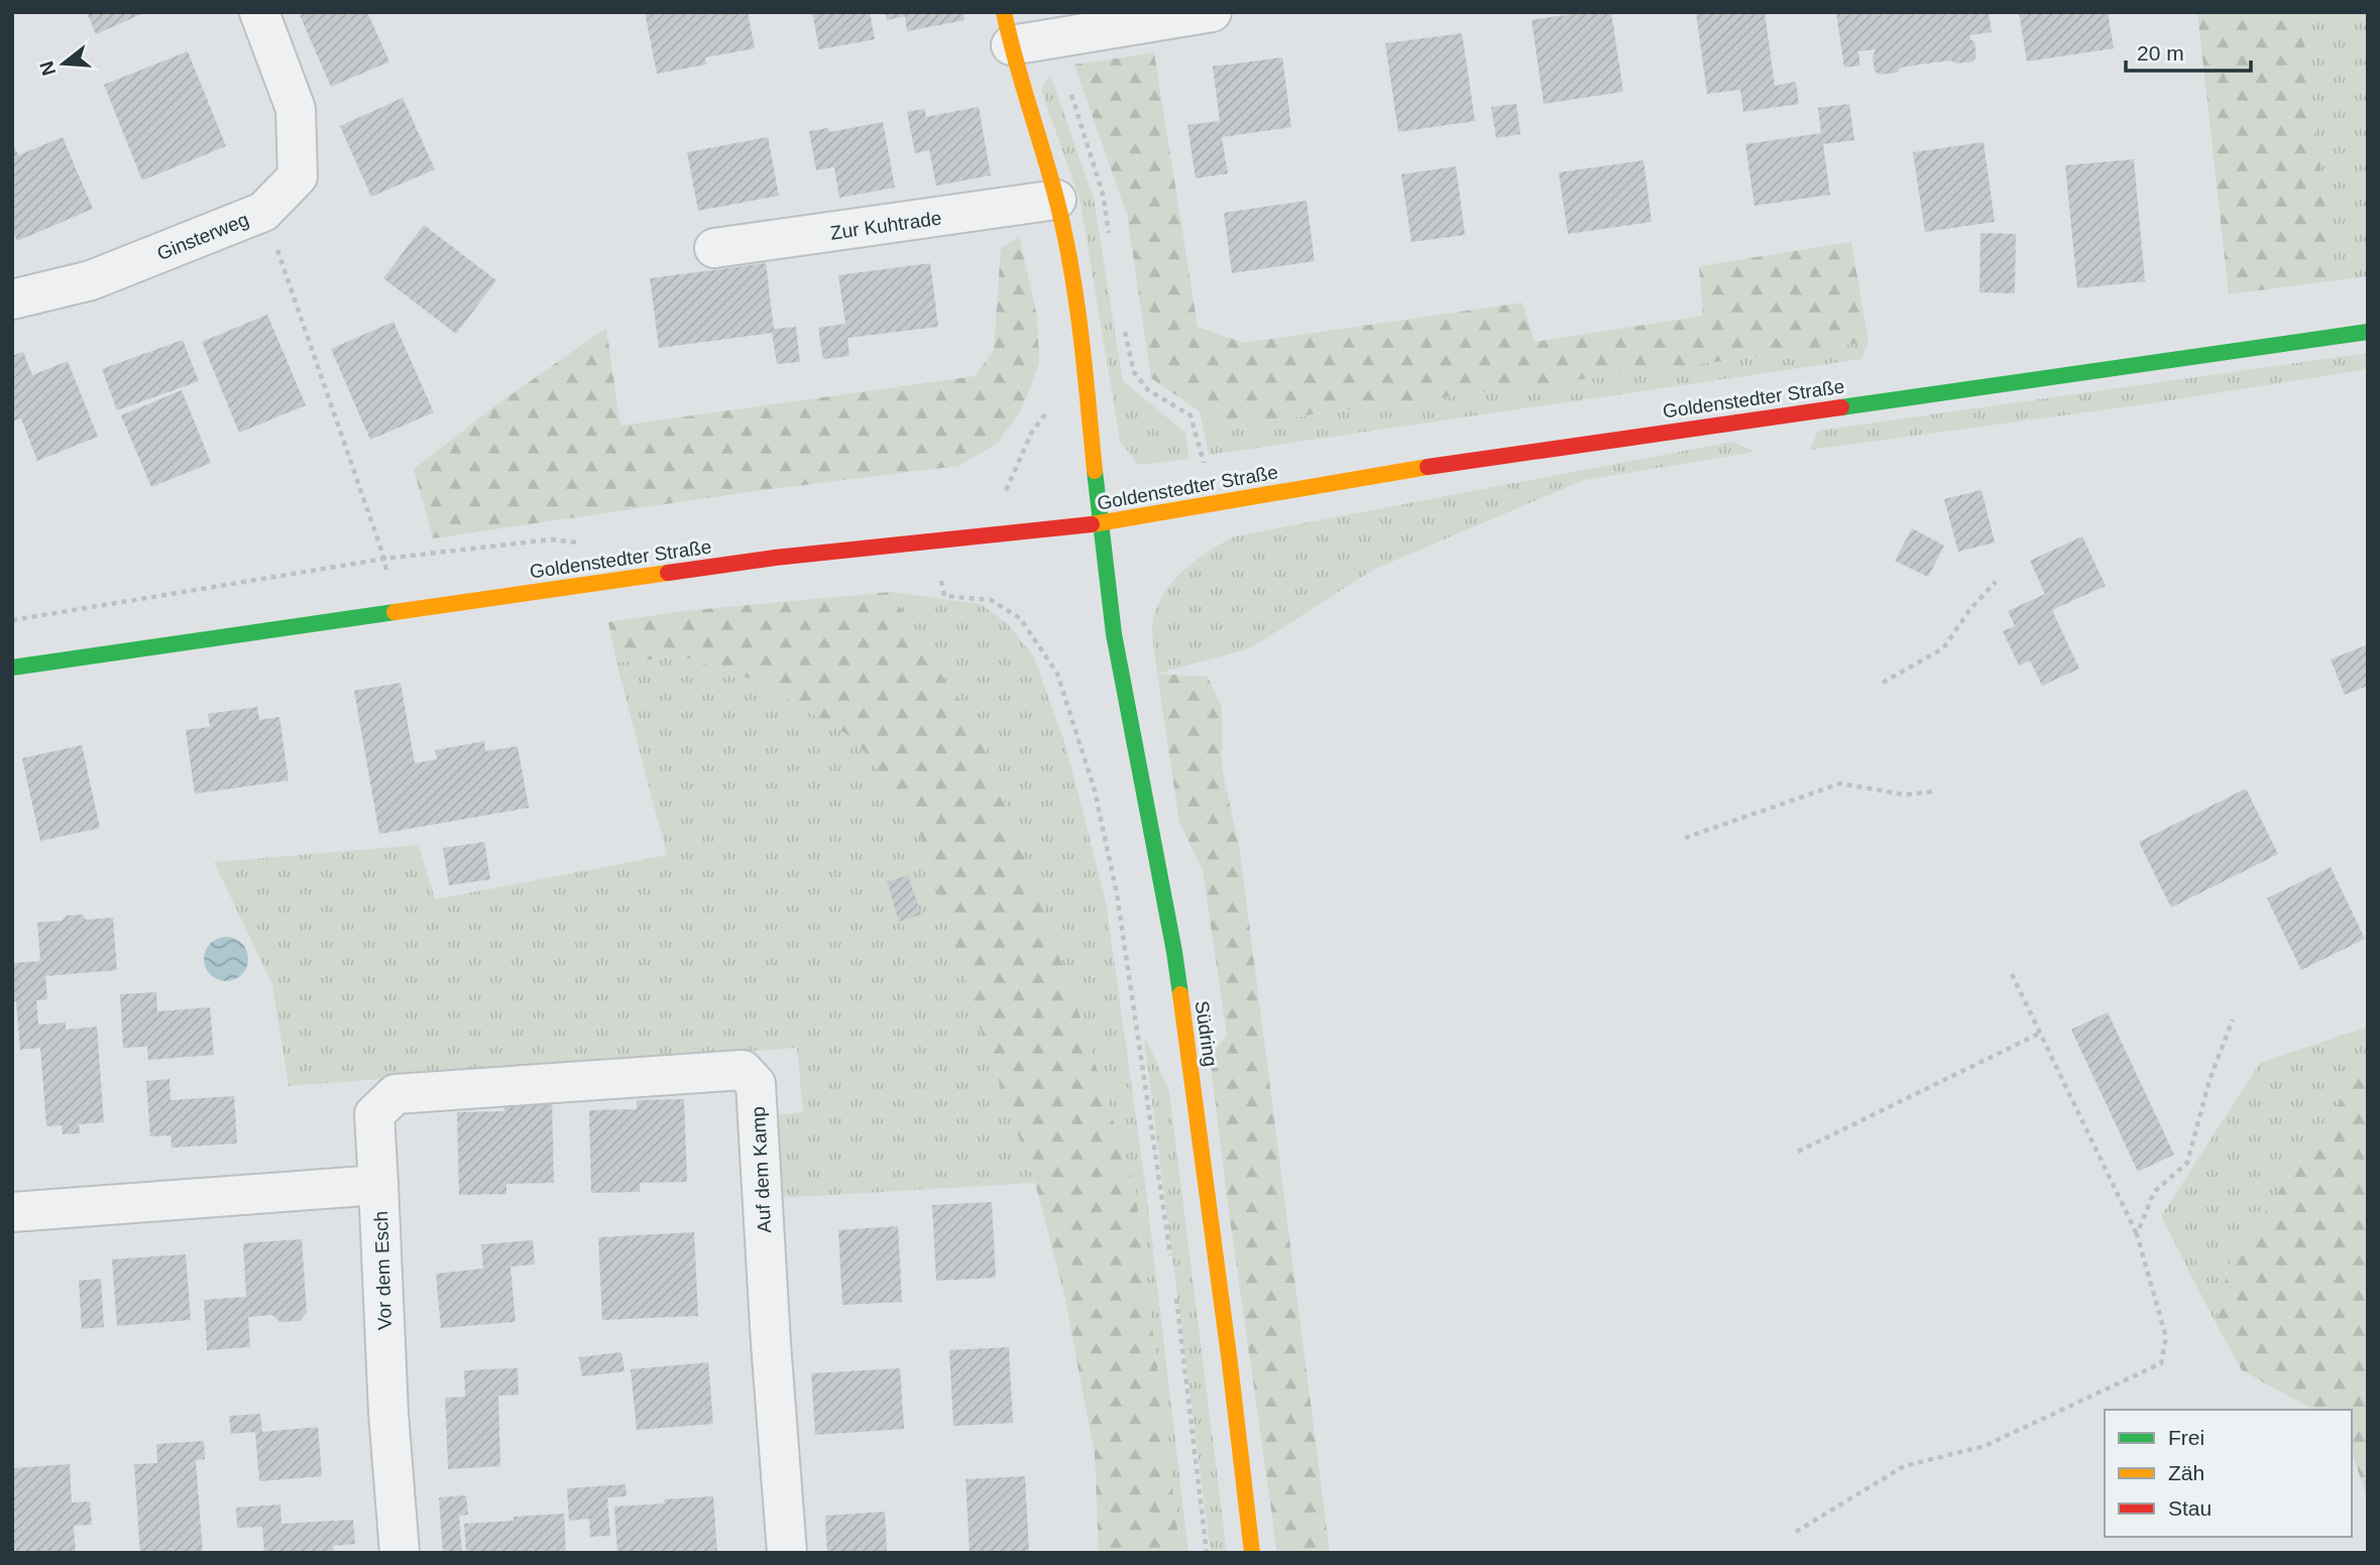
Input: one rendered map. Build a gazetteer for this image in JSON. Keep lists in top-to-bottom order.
{
  "streets": {
    "main road": ["Goldenstedter Straße", "Südring"],
    "street": [
      "Zur Kuhtrade",
      "Ginsterweg",
      "Auf dem Kamp",
      "Vor dem Esch"
    ]
  },
  "crossings": [
    ["Goldenstedter Straße", "Südring"],
    ["Auf dem Kamp", "Vor dem Esch"]
  ],
  "legend": ["Frei", "Zäh", "Stau"],
  "scale_bar": "20 m",
  "north": "left"
}
